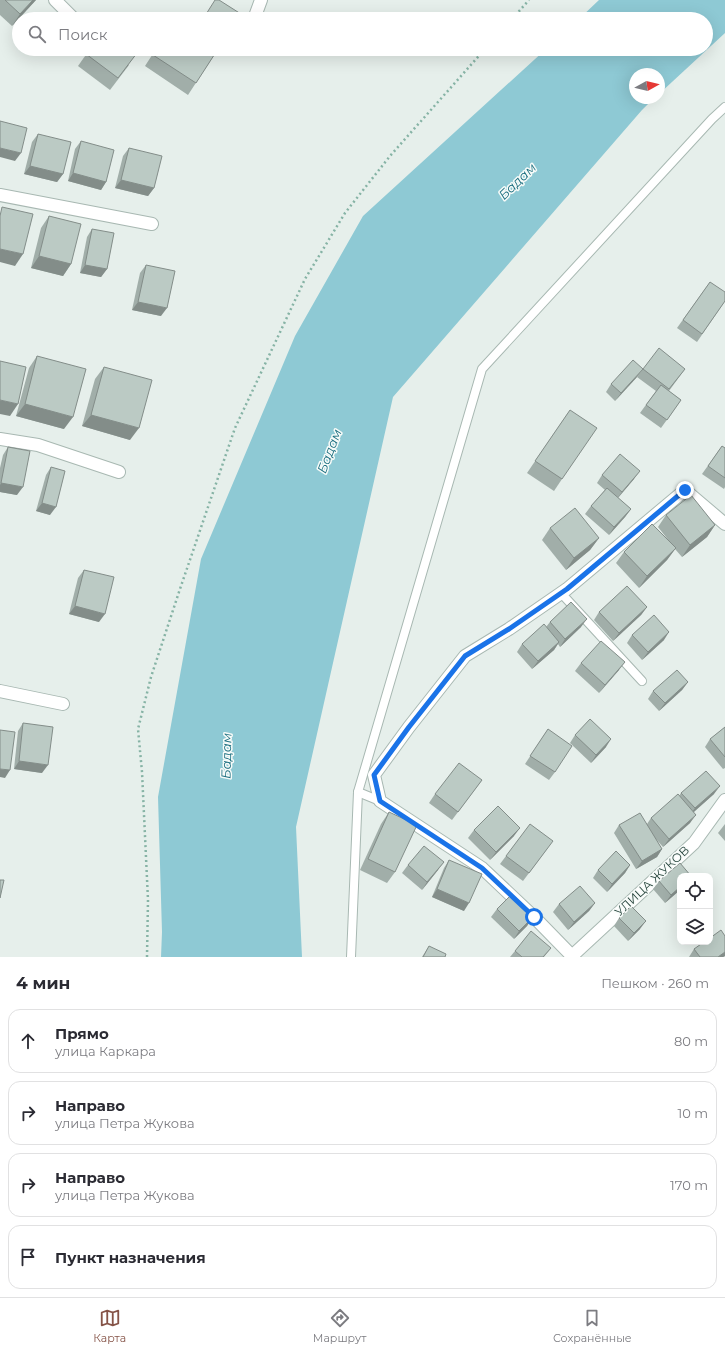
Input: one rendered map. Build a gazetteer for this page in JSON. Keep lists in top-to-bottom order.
{
  "streets": {
    "street": ["УЛИЦА ЖУКОВ"]
  },
  "water": ["Бадам"],
  "north": "right",
  "page": {
    "search": "Поиск",
    "heading": ["4 мин", "Пешком · 260 m"],
    "list": [
      ["Прямо", "улица Каркара", "80 m"],
      ["Направо", "улица Петра Жукова", "10 m"],
      ["Направо", "улица Петра Жукова", "170 m"],
      "Пункт назначения"
    ],
    "nav": ["Карта", "Маршрут", "Сохранённые"]
  }
}
